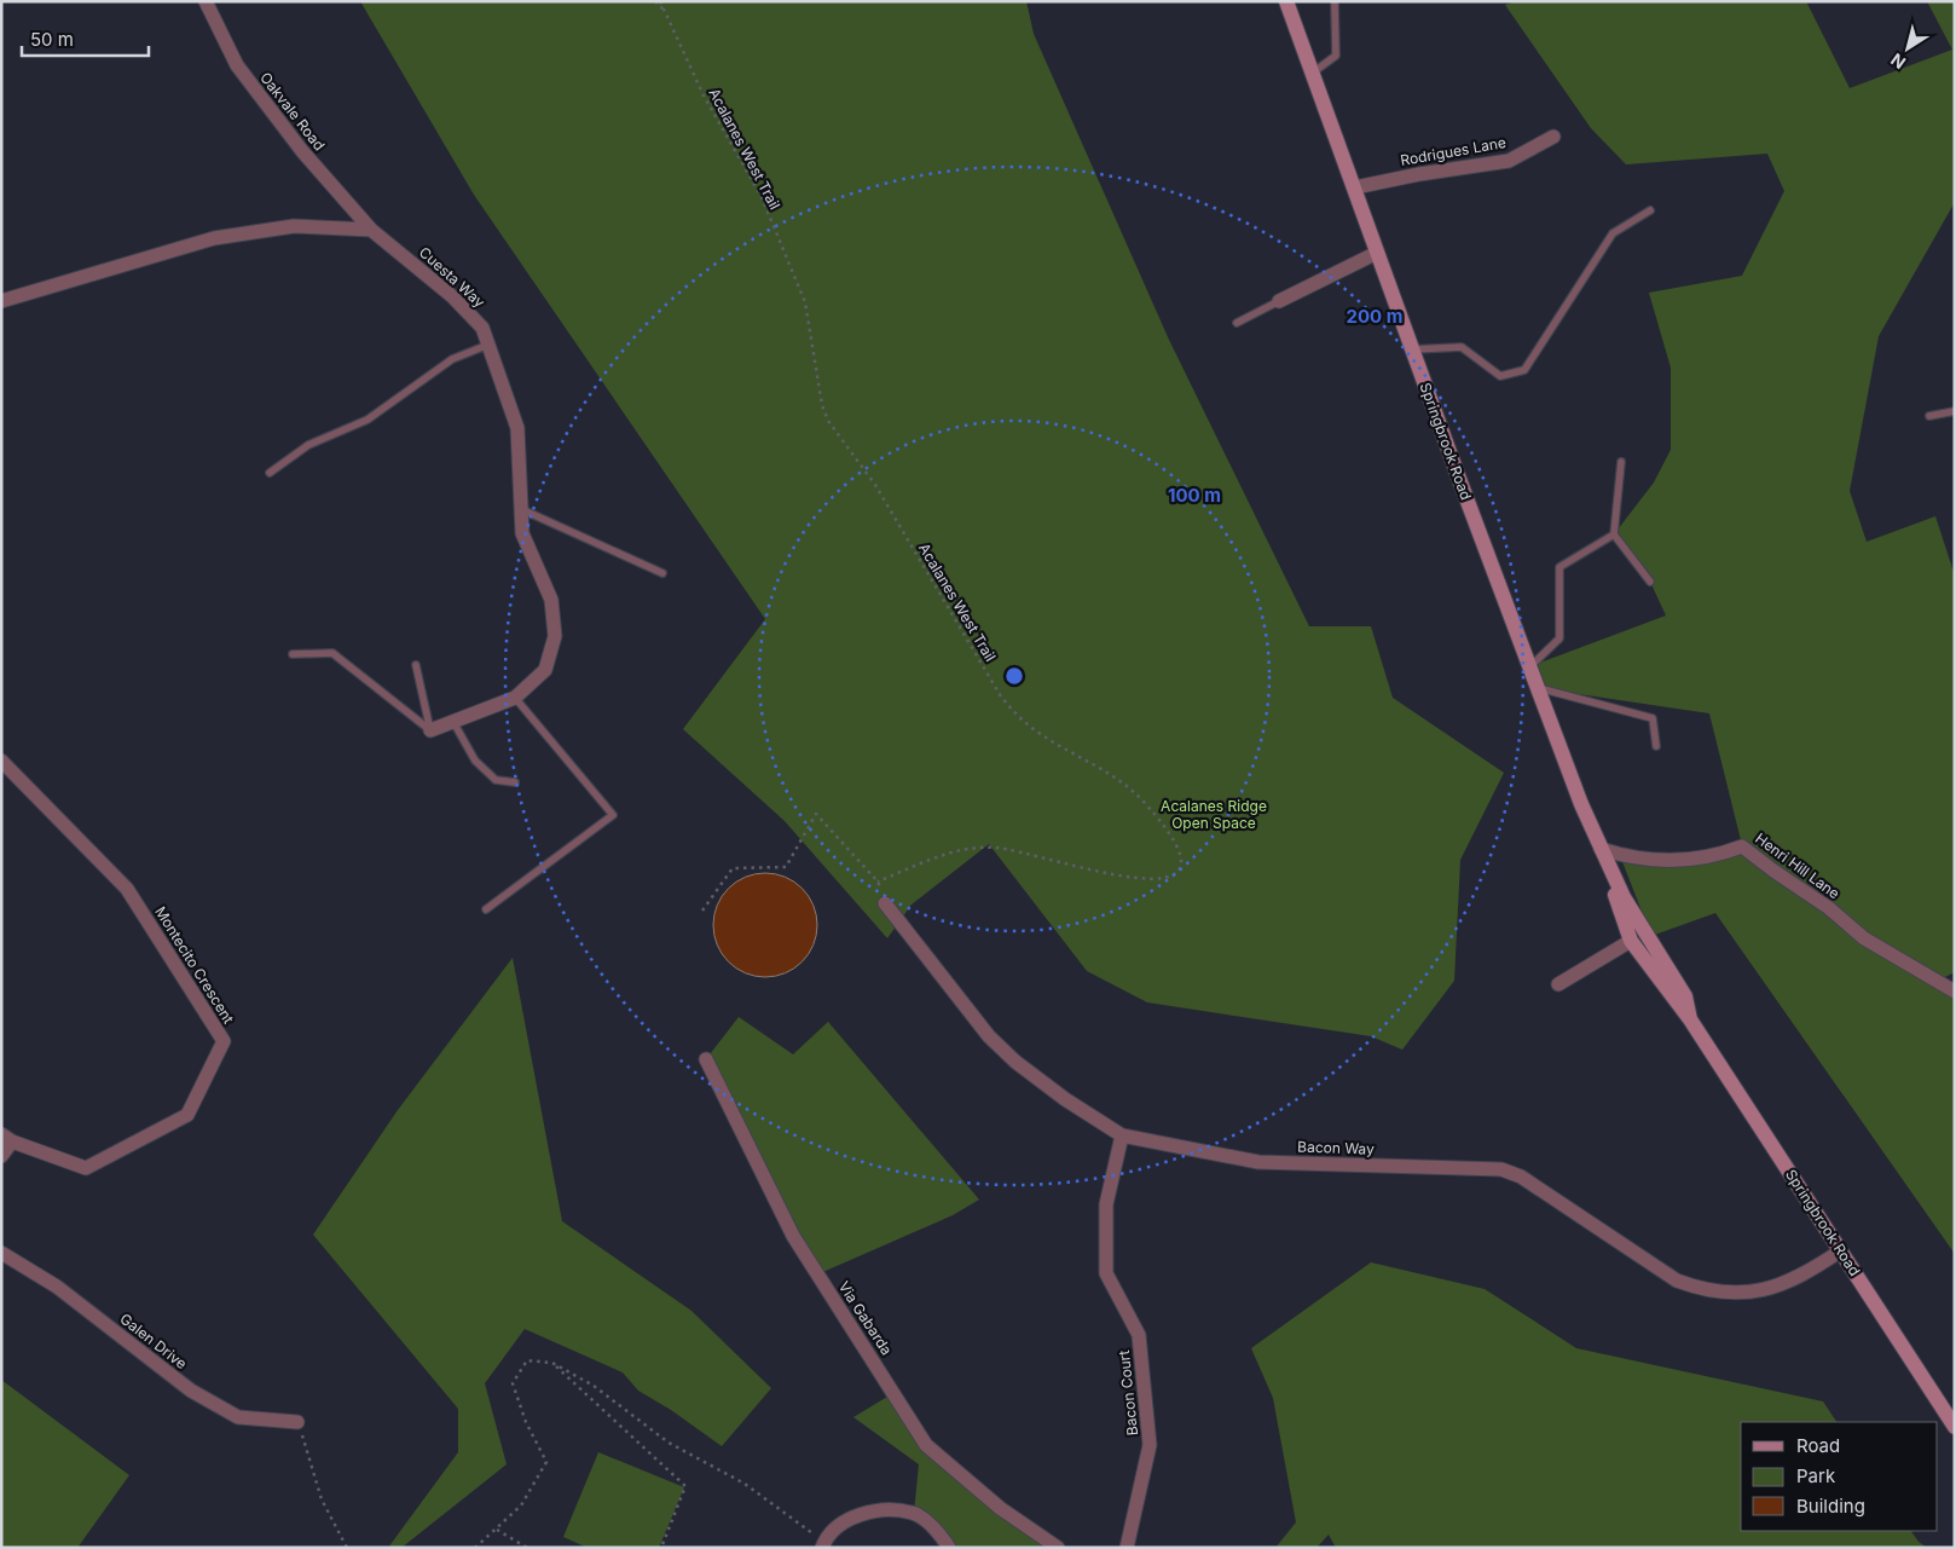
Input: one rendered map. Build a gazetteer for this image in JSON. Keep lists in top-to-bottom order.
{
  "streets": {
    "street": [
      "Oakvale Road",
      "Rodrigues Lane",
      "Cuesta Way",
      "Springbrook Road",
      "Henri Hill Lane",
      "Montecito Crescent",
      "Bacon Way",
      "Via Gabarda",
      "Galen Drive",
      "Bacon Court"
    ],
    "path": ["Acalanes West Trail"]
  },
  "crossings": [
    ["Oakvale Road", "Cuesta Way"],
    ["Rodrigues Lane", "Springbrook Road"],
    ["Springbrook Road", "Henri Hill Lane"],
    ["Springbrook Road", "Bacon Way"],
    ["Bacon Way", "Bacon Court"]
  ],
  "parks": ["Acalanes Ridge Open Space"],
  "legend": ["Road", "Park", "Building"],
  "scale_bar": "50 m",
  "north": "bottom left",
  "rings": ["200 m", "100 m"]
}
